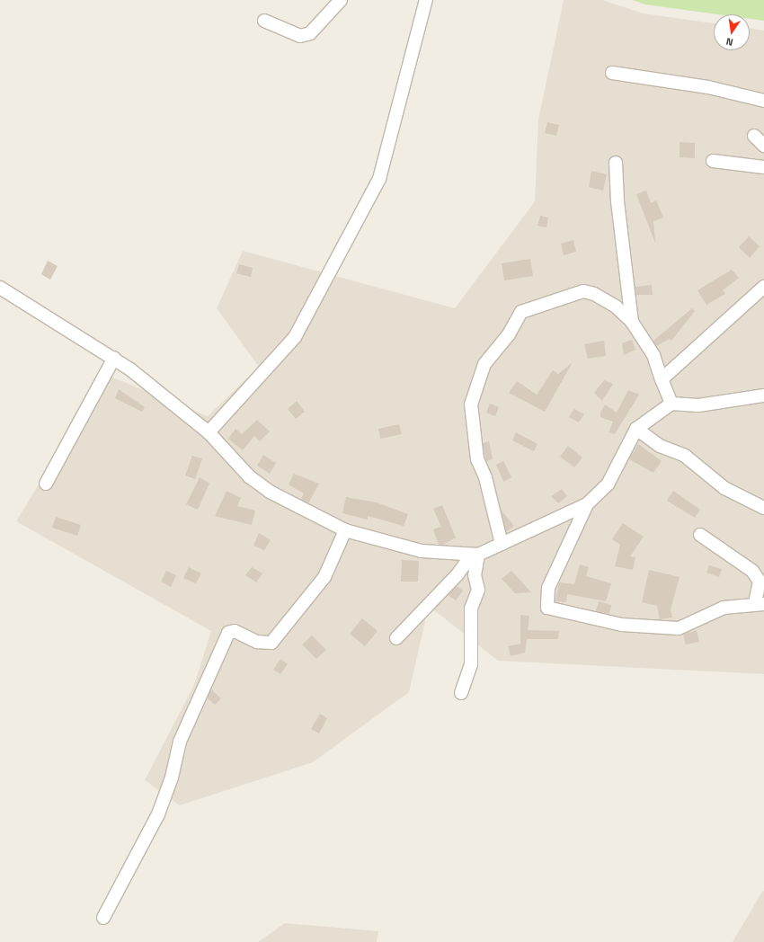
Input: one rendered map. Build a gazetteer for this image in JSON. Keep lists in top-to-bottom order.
{
  "north": "bottom"
}
